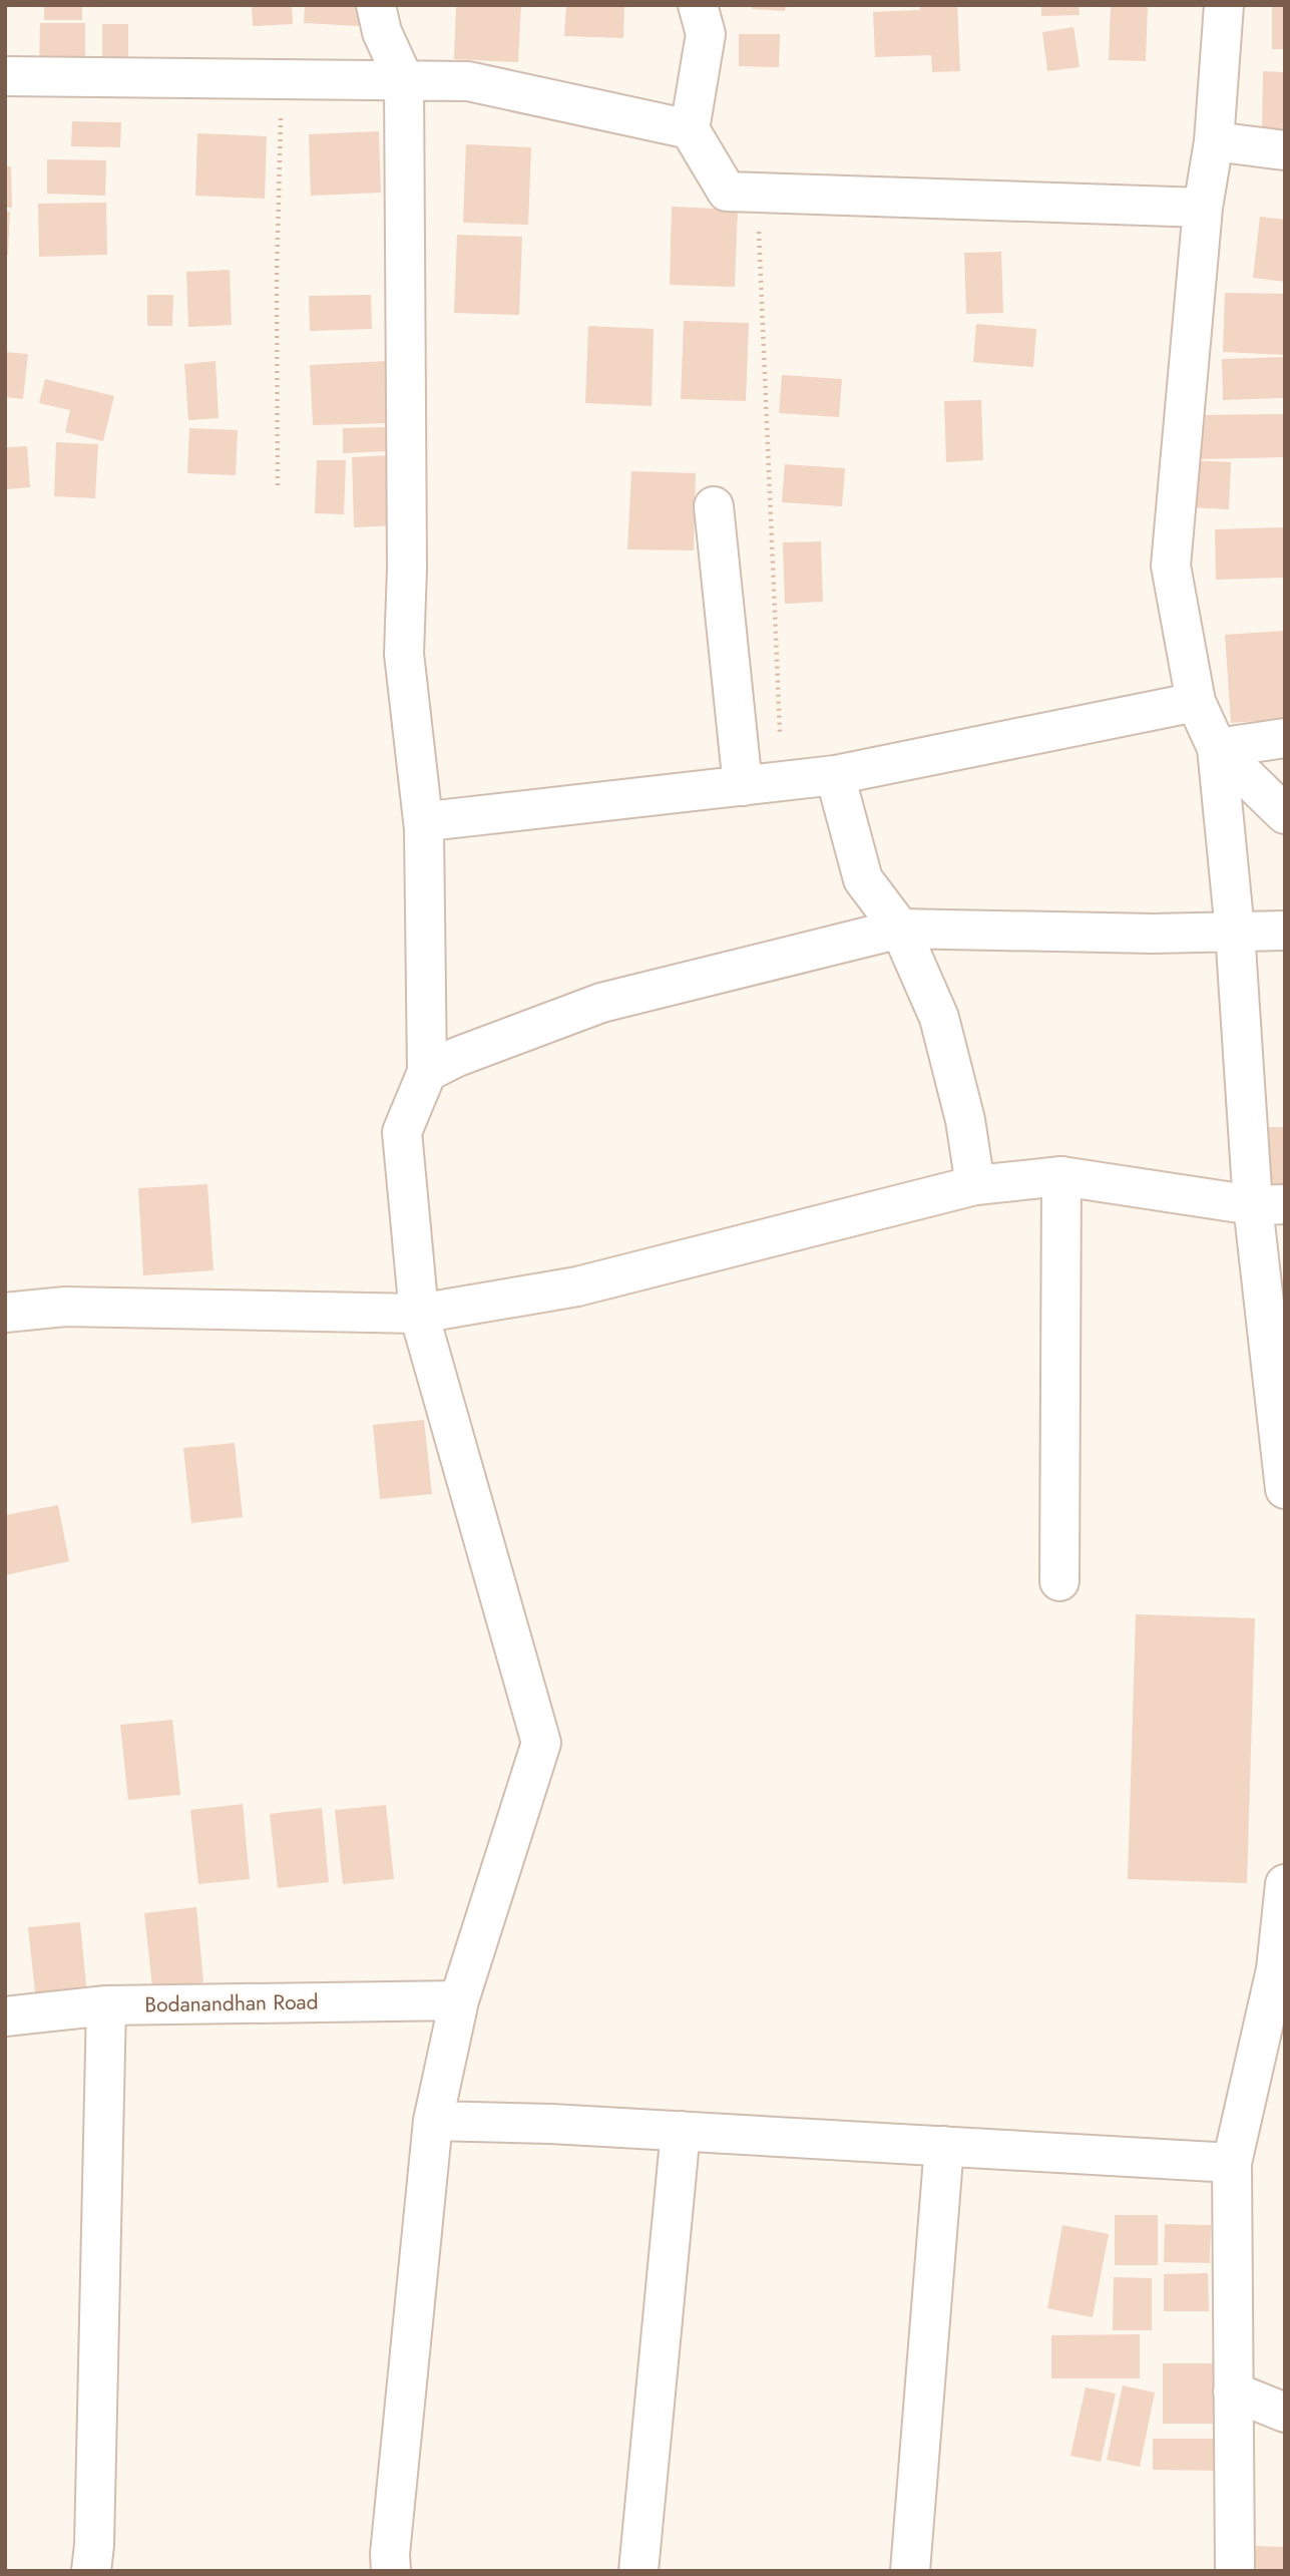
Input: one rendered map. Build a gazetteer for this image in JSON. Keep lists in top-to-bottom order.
{
  "streets": {
    "street": ["Bodanandhan Road"]
  }
}
